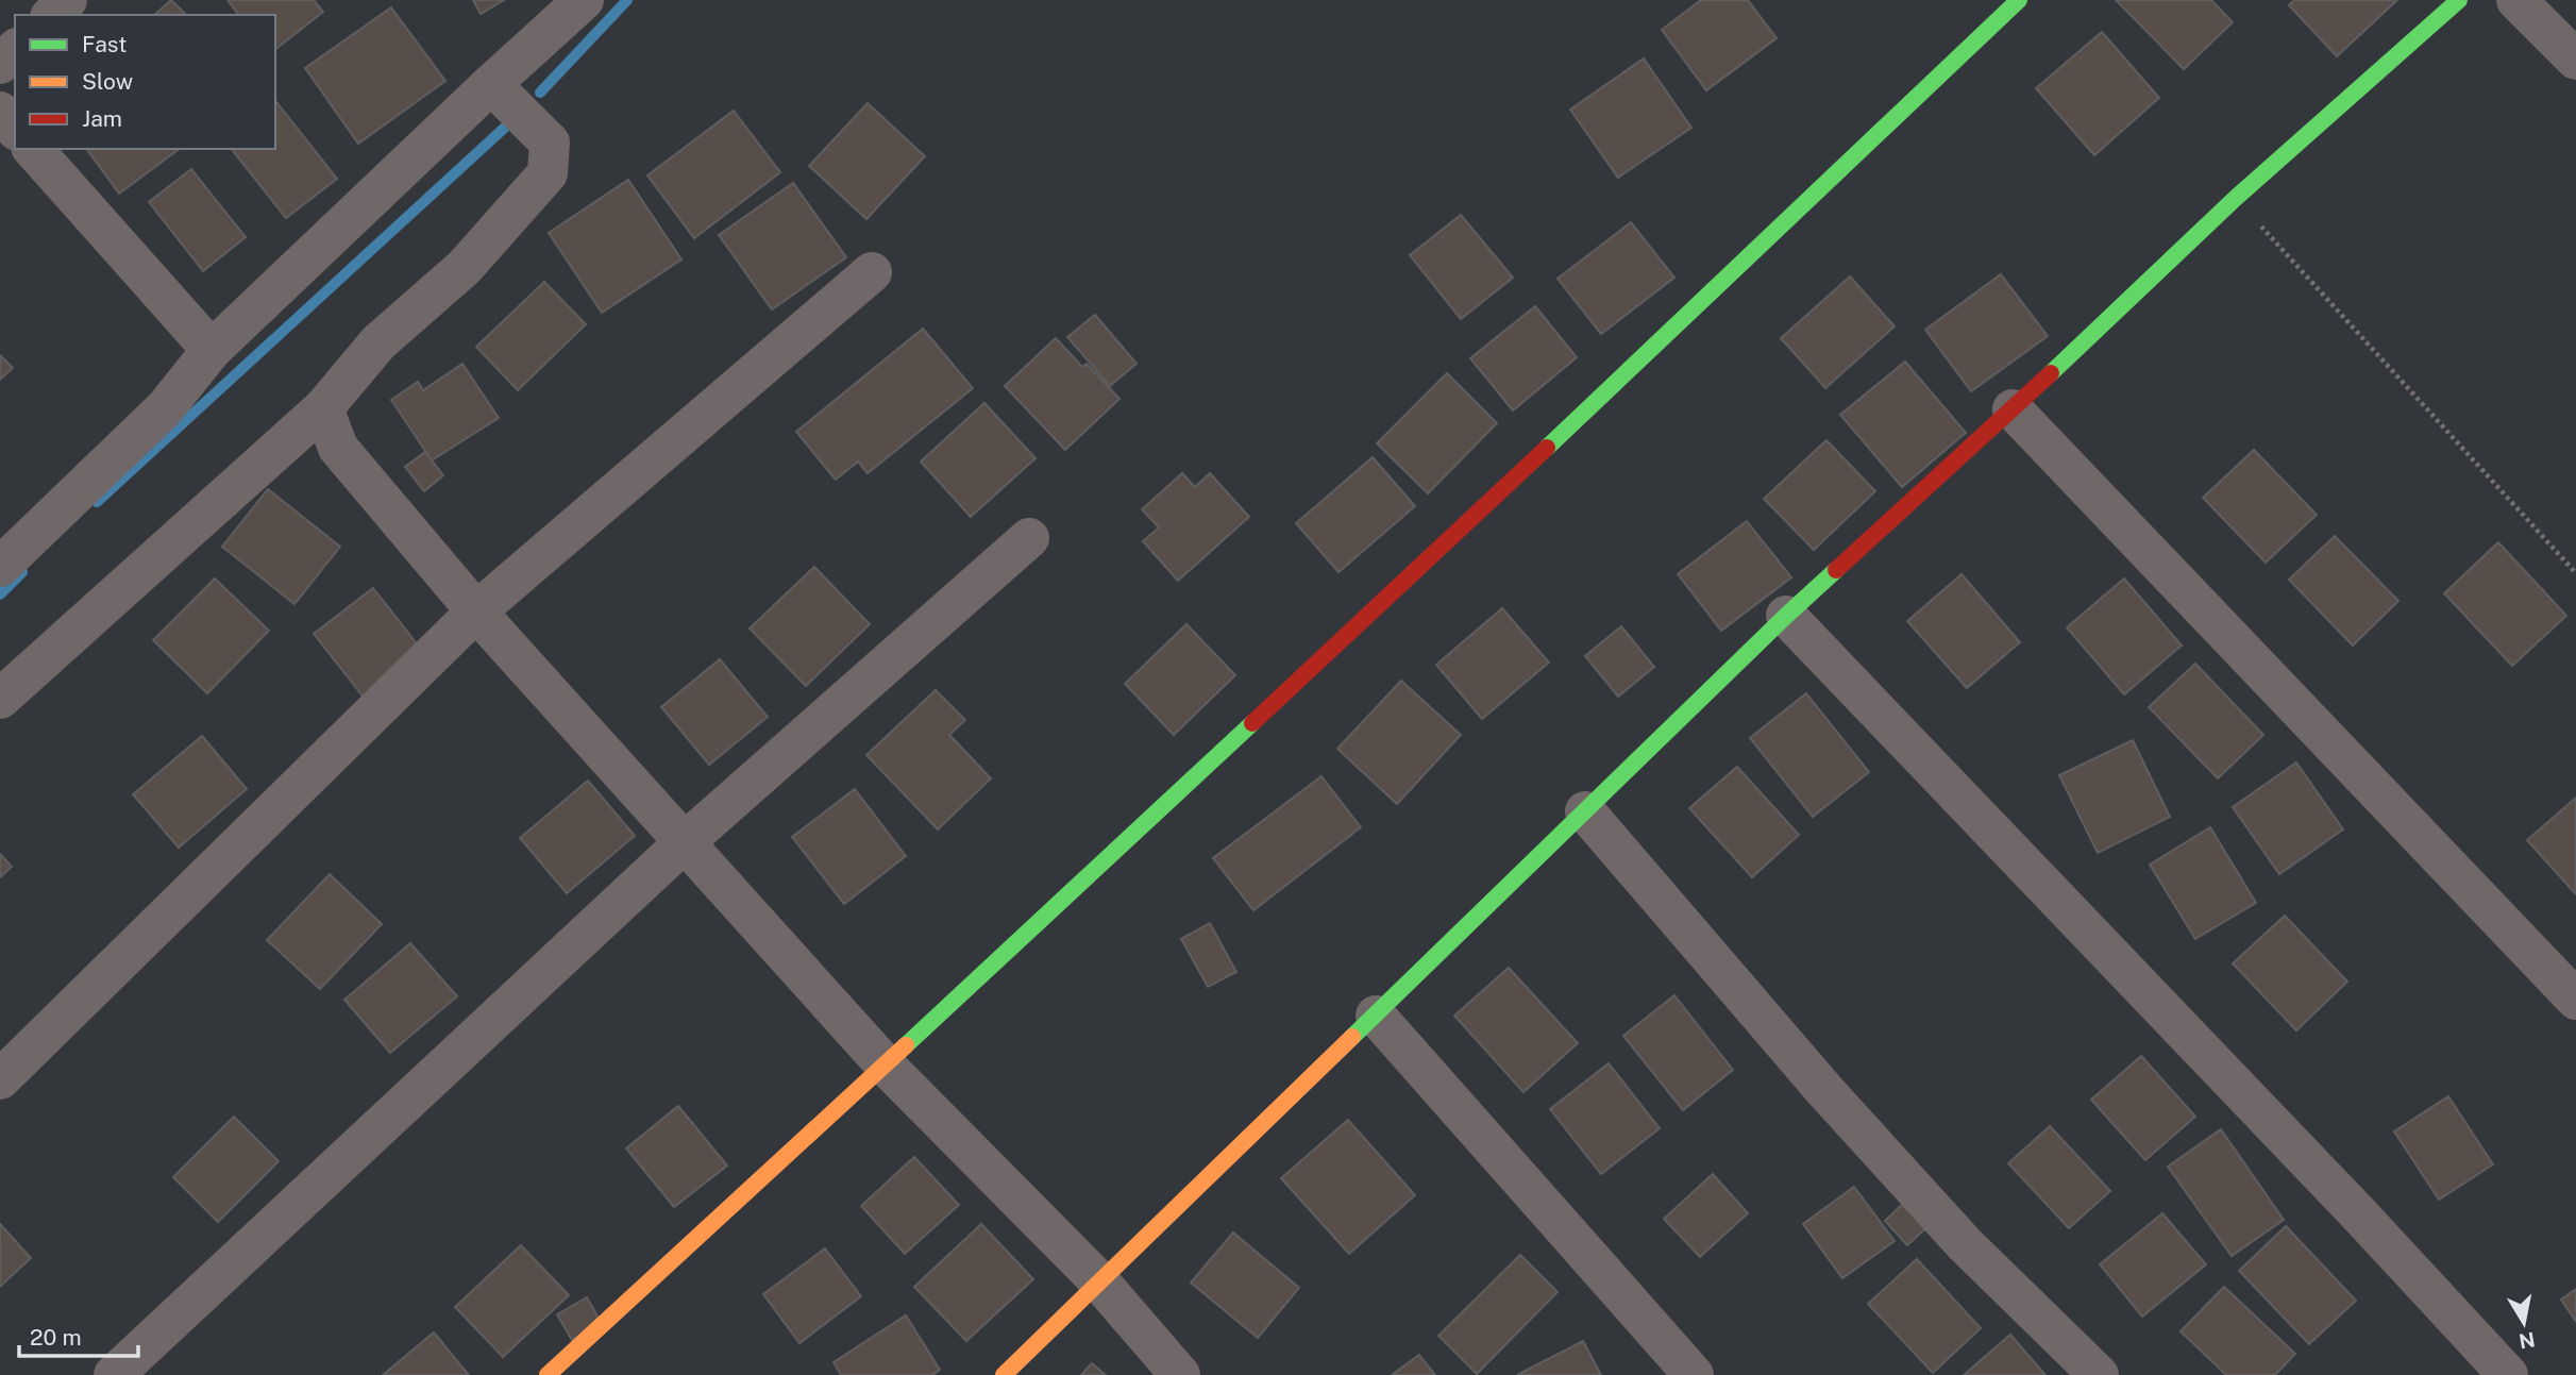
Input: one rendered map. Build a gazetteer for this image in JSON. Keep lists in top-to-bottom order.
{
  "legend": ["Fast", "Slow", "Jam"],
  "scale_bar": "20 m",
  "north": "bottom"
}
